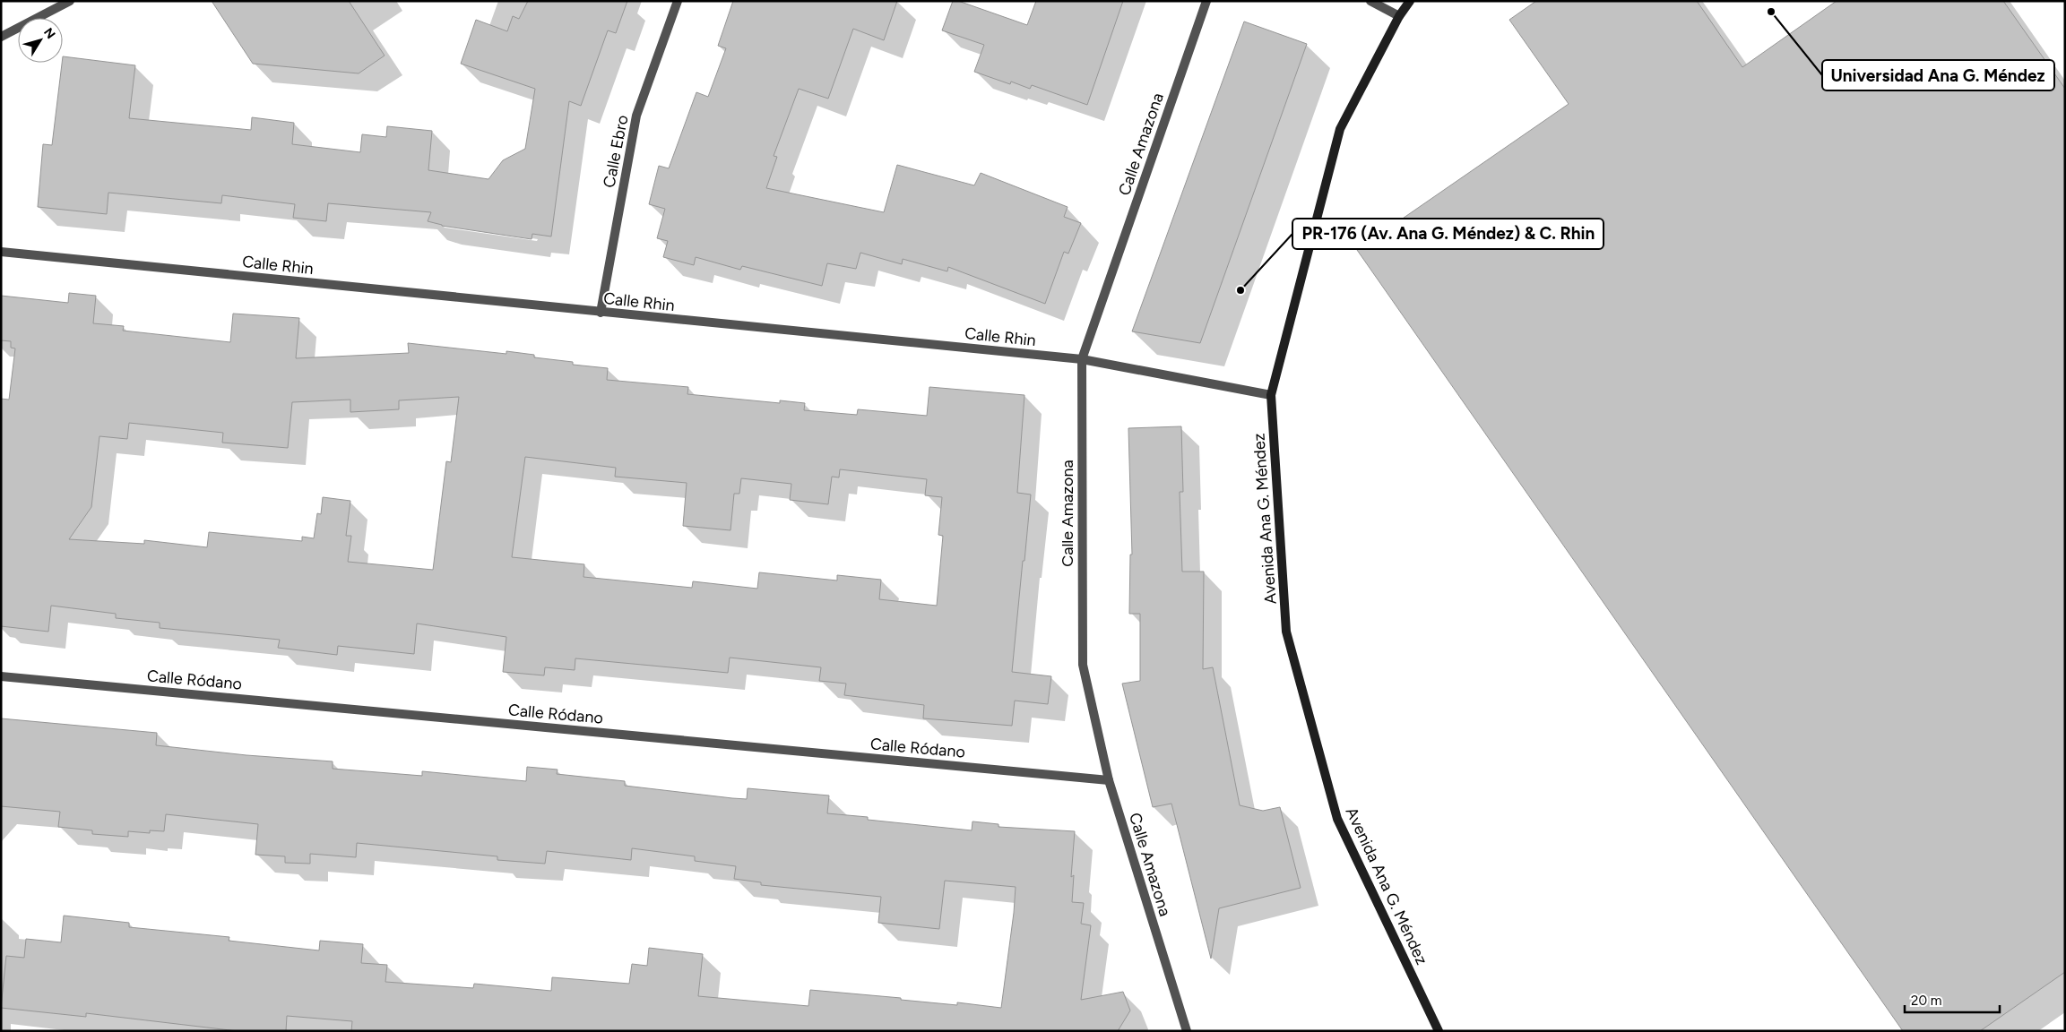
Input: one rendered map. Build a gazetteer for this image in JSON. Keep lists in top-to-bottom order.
{
  "streets": {
    "main road": ["Avenida Ana G. Méndez"],
    "street": [
      "Calle Amazona",
      "Calle Ebro",
      "Calle Rhin",
      "Calle Ródano"
    ]
  },
  "crossings": [
    ["Calle Amazona", "Calle Rhin"],
    ["Calle Amazona", "Calle Ródano"],
    ["Calle Ebro", "Calle Rhin"],
    ["Calle Rhin", "Avenida Ana G. Méndez"]
  ],
  "places": ["Universidad Ana G. Méndez", "PR-176 (Av. Ana G. Méndez) & C. Rhin"],
  "scale_bar": "20 m",
  "north": "top right"
}
